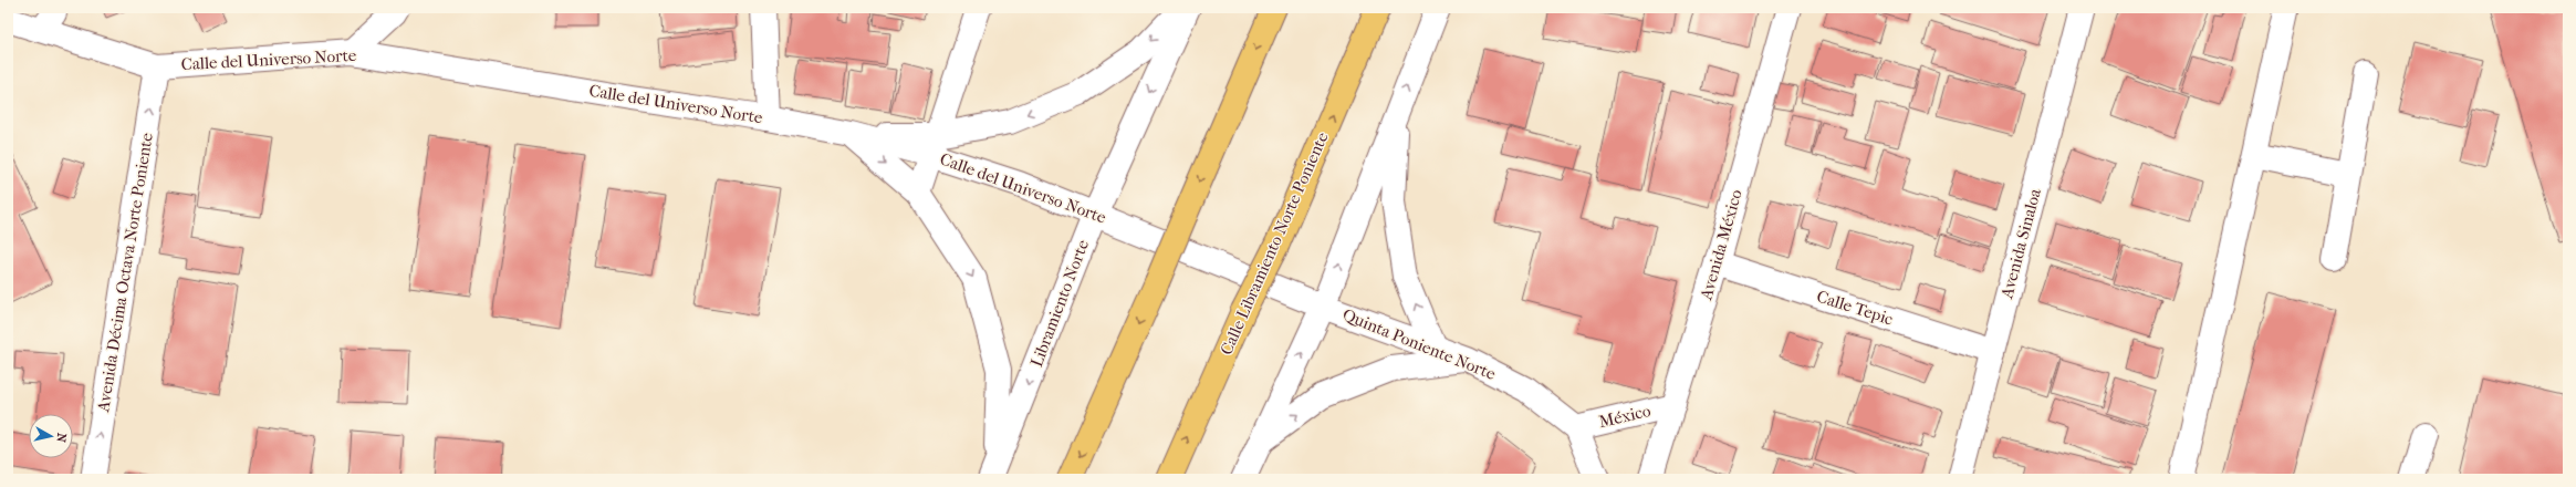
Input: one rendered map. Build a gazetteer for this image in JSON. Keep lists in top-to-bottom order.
{
  "streets": {
    "highway": ["Calle Libramiento Norte Poniente"],
    "street": [
      "Calle del Universo Norte",
      "Avenida Sinaloa",
      "Avenida México",
      "Avenida Décima Octava Norte Poniente",
      "Libramiento Norte",
      "Calle Tepic",
      "Quinta Poniente Norte",
      "México"
    ]
  },
  "crossings": [
    ["Calle del Universo Norte", "Avenida Décima Octava Norte Poniente"],
    ["Calle del Universo Norte", "Libramiento Norte"],
    ["Calle del Universo Norte", "Quinta Poniente Norte"],
    ["Avenida Sinaloa", "Calle Tepic"],
    ["Avenida México", "Calle Tepic"],
    ["Avenida México", "México"],
    ["Quinta Poniente Norte", "México"]
  ],
  "one_way": ["Avenida Décima Octava Norte Poniente"],
  "north": "right"
}
